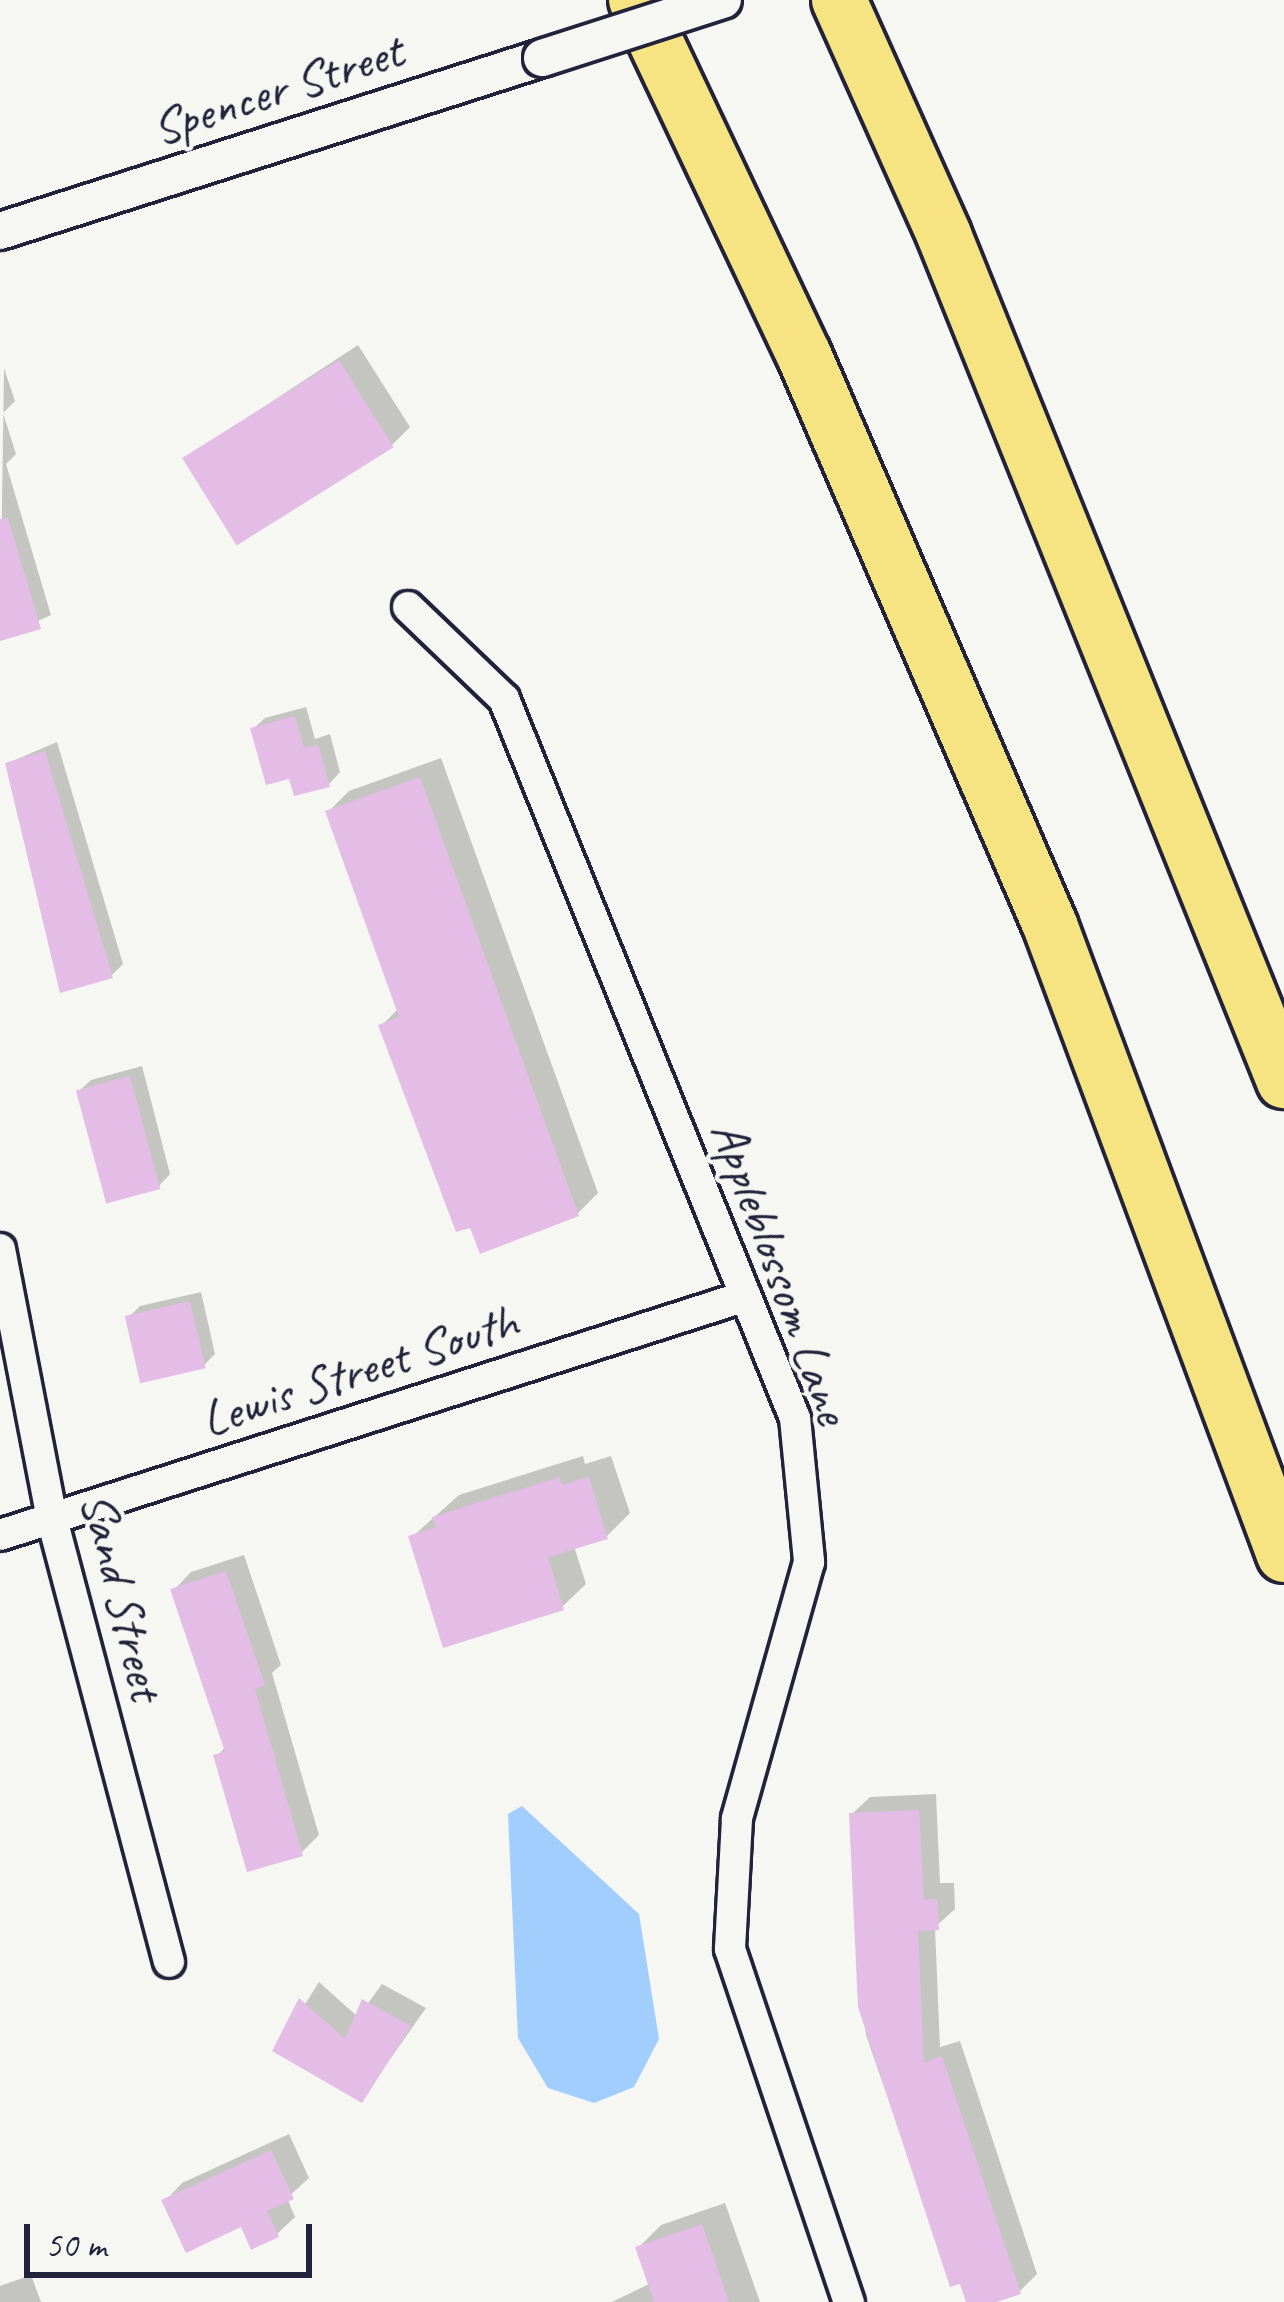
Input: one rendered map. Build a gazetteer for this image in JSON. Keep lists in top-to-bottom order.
{
  "streets": {
    "street": [
      "Spencer Street",
      "Appleblossom Lane",
      "Lewis Street South",
      "Sand Street"
    ]
  },
  "crossings": [
    ["Appleblossom Lane", "Lewis Street South"],
    ["Lewis Street South", "Sand Street"]
  ],
  "scale_bar": "50 m"
}
